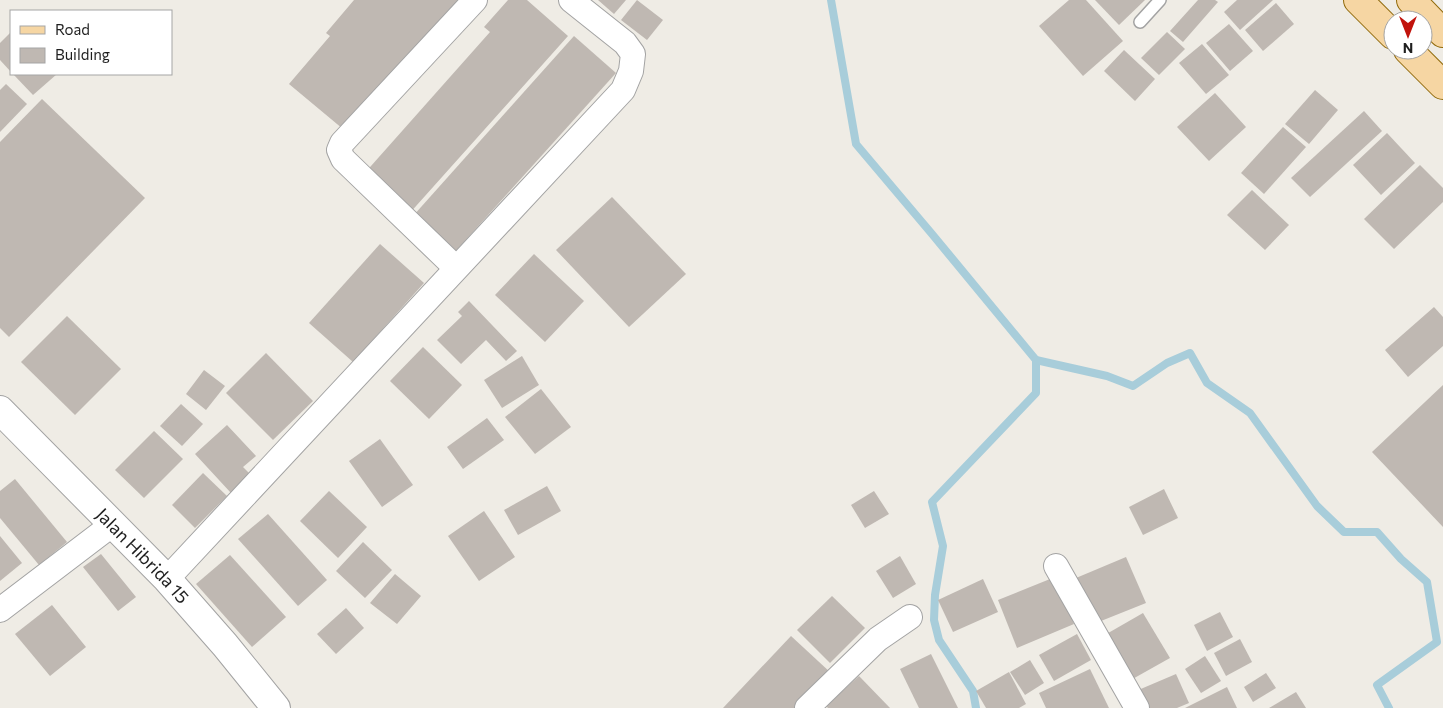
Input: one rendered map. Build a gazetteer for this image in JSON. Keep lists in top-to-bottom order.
{
  "streets": {
    "street": ["Jalan Hibrida 15"]
  },
  "legend": ["Road", "Building"],
  "north": "bottom"
}
